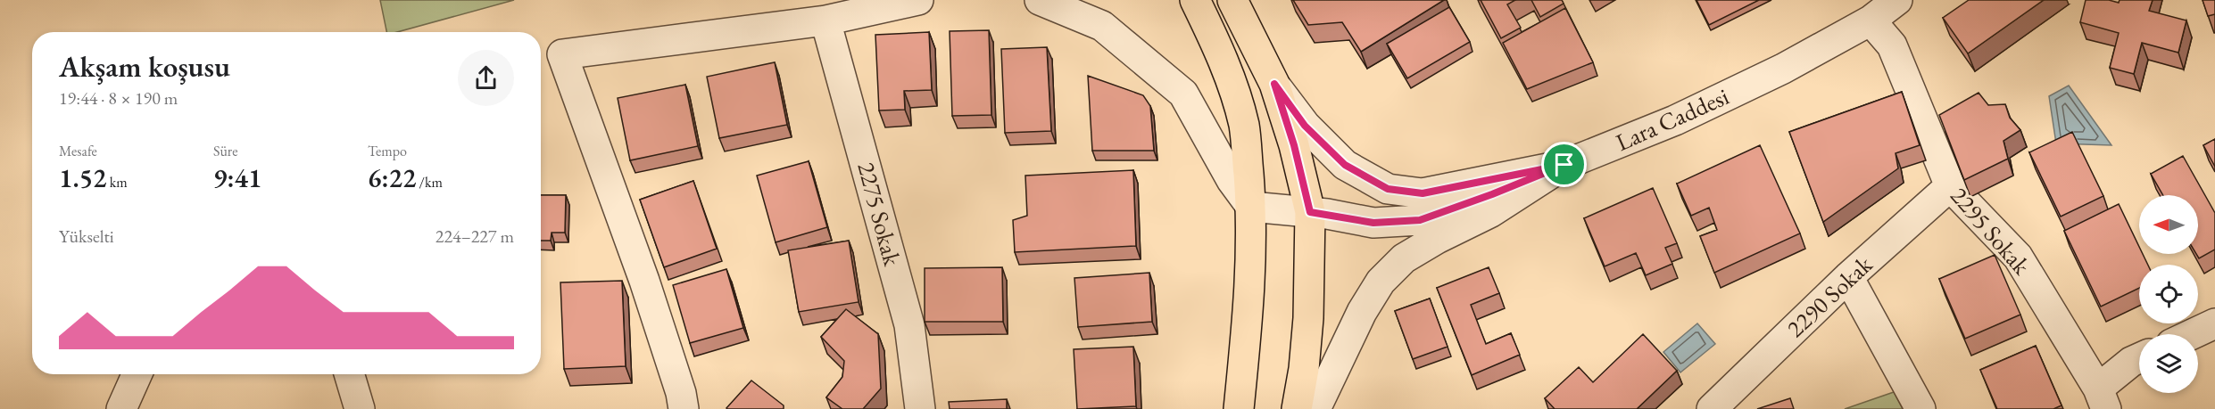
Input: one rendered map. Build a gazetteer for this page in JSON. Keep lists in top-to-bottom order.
{
  "streets": {
    "street": [
      "Lara Caddesi",
      "2275 Sokak",
      "2295 Sokak",
      "2290 Sokak"
    ]
  },
  "crossings": [
    ["Lara Caddesi", "2295 Sokak"],
    ["2295 Sokak", "2290 Sokak"]
  ],
  "north": "left",
  "page": {
    "heading": ["Akşam koşusu", "19:44 · 8 × 190 m"],
    "stats": [
      ["Mesafe", "1.52 km"],
      ["Süre", "9:41"],
      ["Tempo", "6:22 /km"]
    ],
    "chart": ["Yükselti", "224–227 m"]
  }
}
